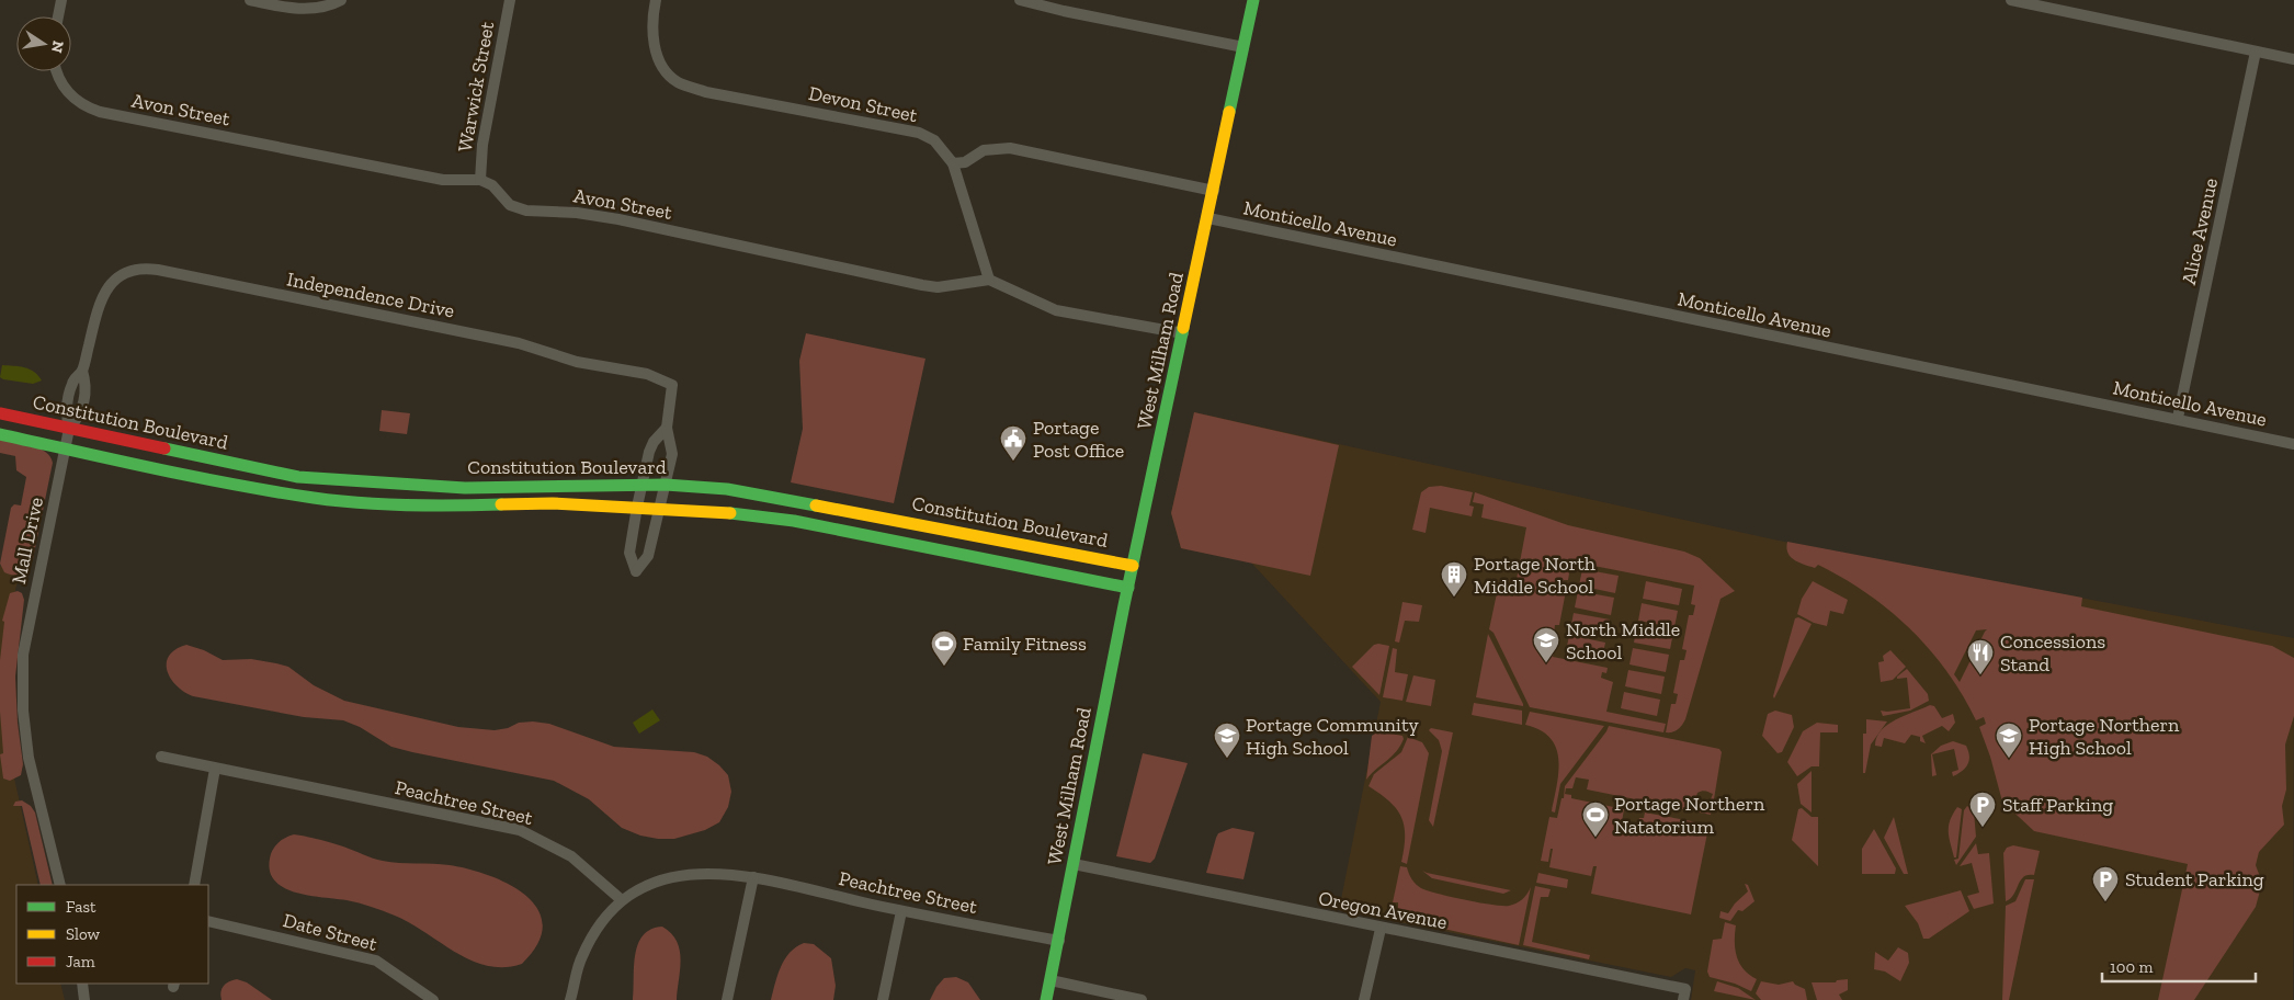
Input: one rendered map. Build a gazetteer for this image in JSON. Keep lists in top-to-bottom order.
{
  "streets": {
    "street": [
      "Warwick Street",
      "Devon Street",
      "Avon Street",
      "Monticello Avenue",
      "Alice Avenue",
      "Independence Drive",
      "West Milham Road",
      "Constitution Boulevard",
      "Mall Drive",
      "Peachtree Street",
      "Oregon Avenue",
      "Date Street"
    ]
  },
  "crossings": [
    ["Warwick Street", "Avon Street"],
    ["Monticello Avenue", "Alice Avenue"],
    ["Monticello Avenue", "West Milham Road"],
    ["Independence Drive", "Constitution Boulevard"],
    ["Independence Drive", "Mall Drive"],
    ["West Milham Road", "Constitution Boulevard"],
    ["West Milham Road", "Peachtree Street"],
    ["West Milham Road", "Oregon Avenue"],
    ["Constitution Boulevard", "Mall Drive"]
  ],
  "places": {
    "public building": ["Portage Post Office"],
    "building": ["Portage North Middle School"],
    "school or university": ["North Middle School", "Portage Community High School", "Portage Northern High School"],
    "sports": ["Family Fitness", "Portage Northern Natatorium"],
    "restaurant": ["Concessions Stand"],
    "parking": ["Staff Parking", "Student Parking"]
  },
  "legend": ["Fast", "Slow", "Jam"],
  "scale_bar": "100 m",
  "north": "right"
}
